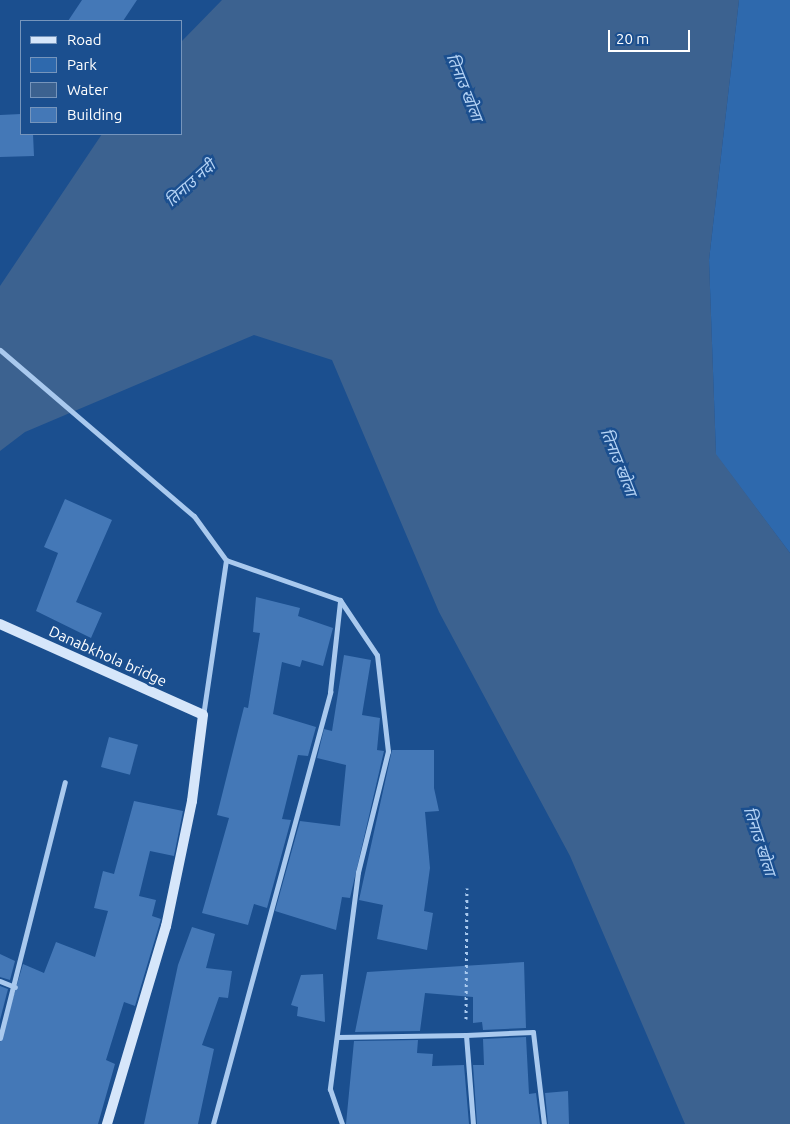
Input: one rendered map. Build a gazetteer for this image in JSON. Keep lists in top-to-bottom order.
{
  "streets": {
    "main road": ["Danabkhola bridge"]
  },
  "water": ["तिनाउ खोला", "तिनाउ नदी"],
  "legend": [
    "Road",
    "Park",
    "Water",
    "Building"
  ],
  "scale_bar": "20 m"
}
